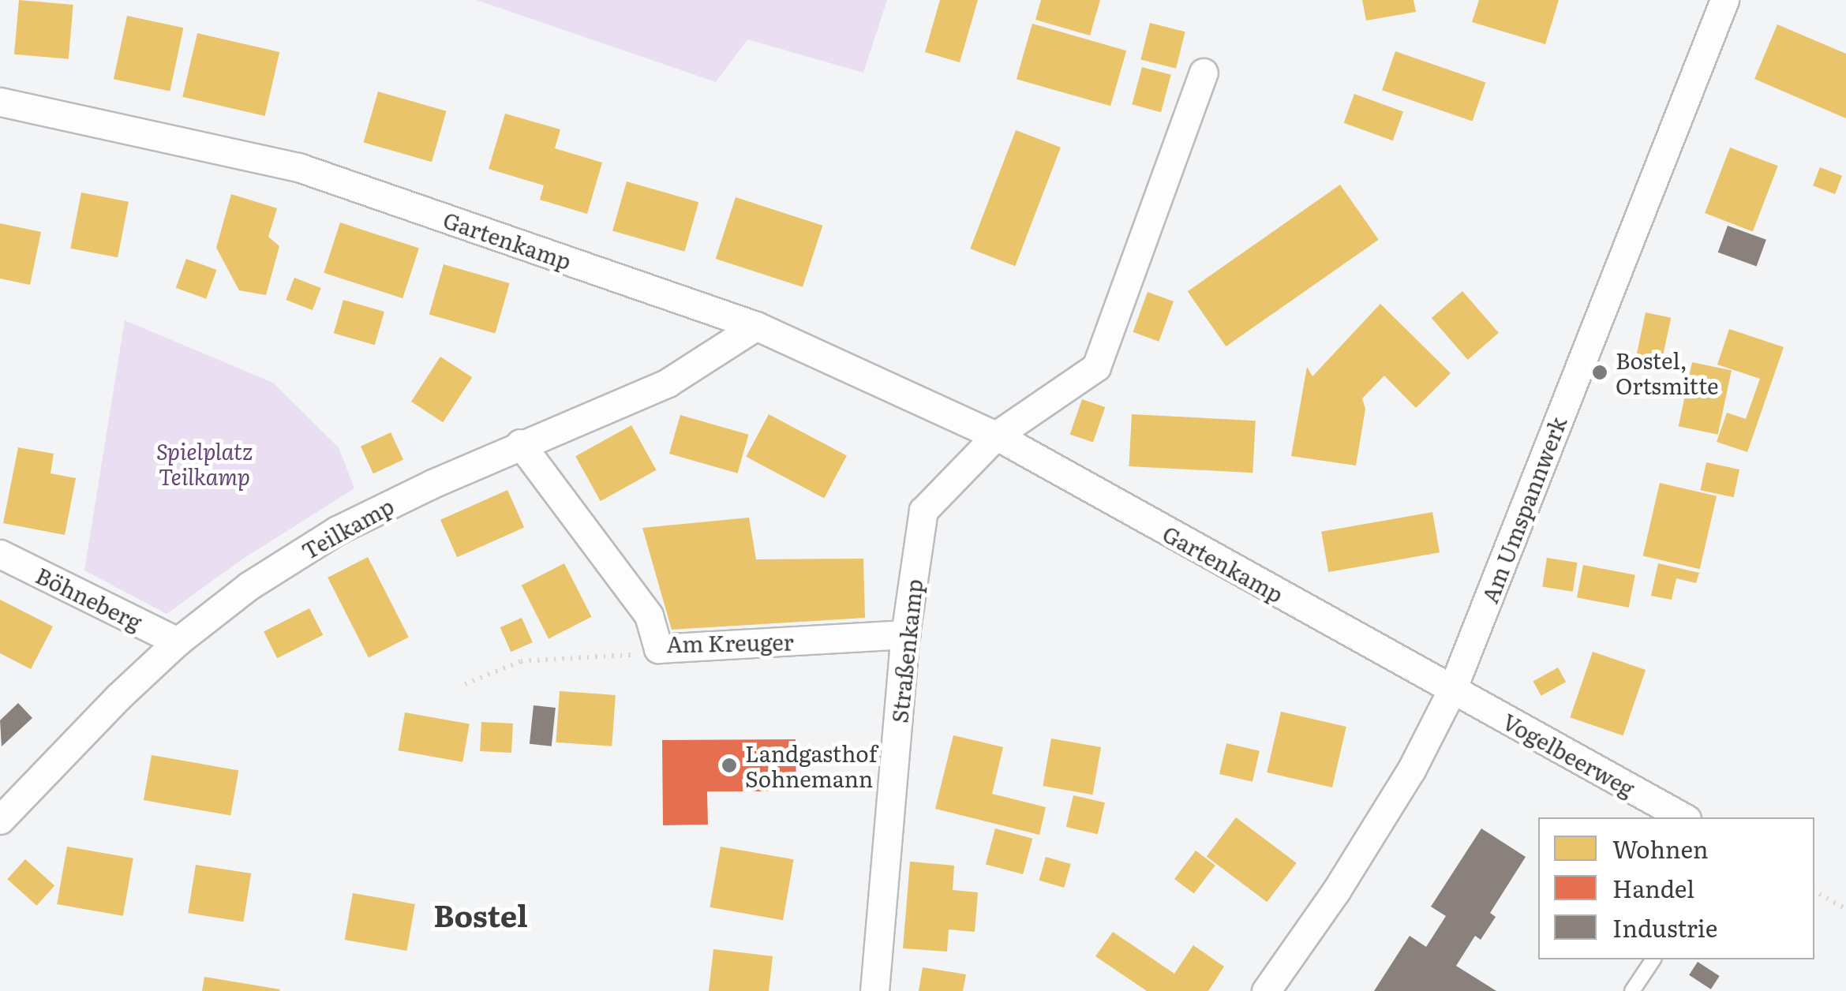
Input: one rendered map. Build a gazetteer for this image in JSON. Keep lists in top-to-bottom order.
{
  "streets": {
    "street": [
      "Gartenkamp",
      "Am Umspannwerk",
      "Teilkamp",
      "Böhneberg",
      "Am Kreuger",
      "Straßenkamp",
      "Vogelbeerweg"
    ]
  },
  "crossings": [
    ["Gartenkamp", "Am Umspannwerk"],
    ["Gartenkamp", "Teilkamp"],
    ["Gartenkamp", "Straßenkamp"],
    ["Gartenkamp", "Vogelbeerweg"],
    ["Am Umspannwerk", "Vogelbeerweg"],
    ["Teilkamp", "Böhneberg"],
    ["Teilkamp", "Am Kreuger"],
    ["Am Kreuger", "Straßenkamp"]
  ],
  "districts": ["Bostel"],
  "parks": ["Spielplatz Teilkamp"],
  "places": ["Bostel, Ortsmitte", "Landgasthof Sohnemann"],
  "legend": ["Wohnen", "Handel", "Industrie"]
}
